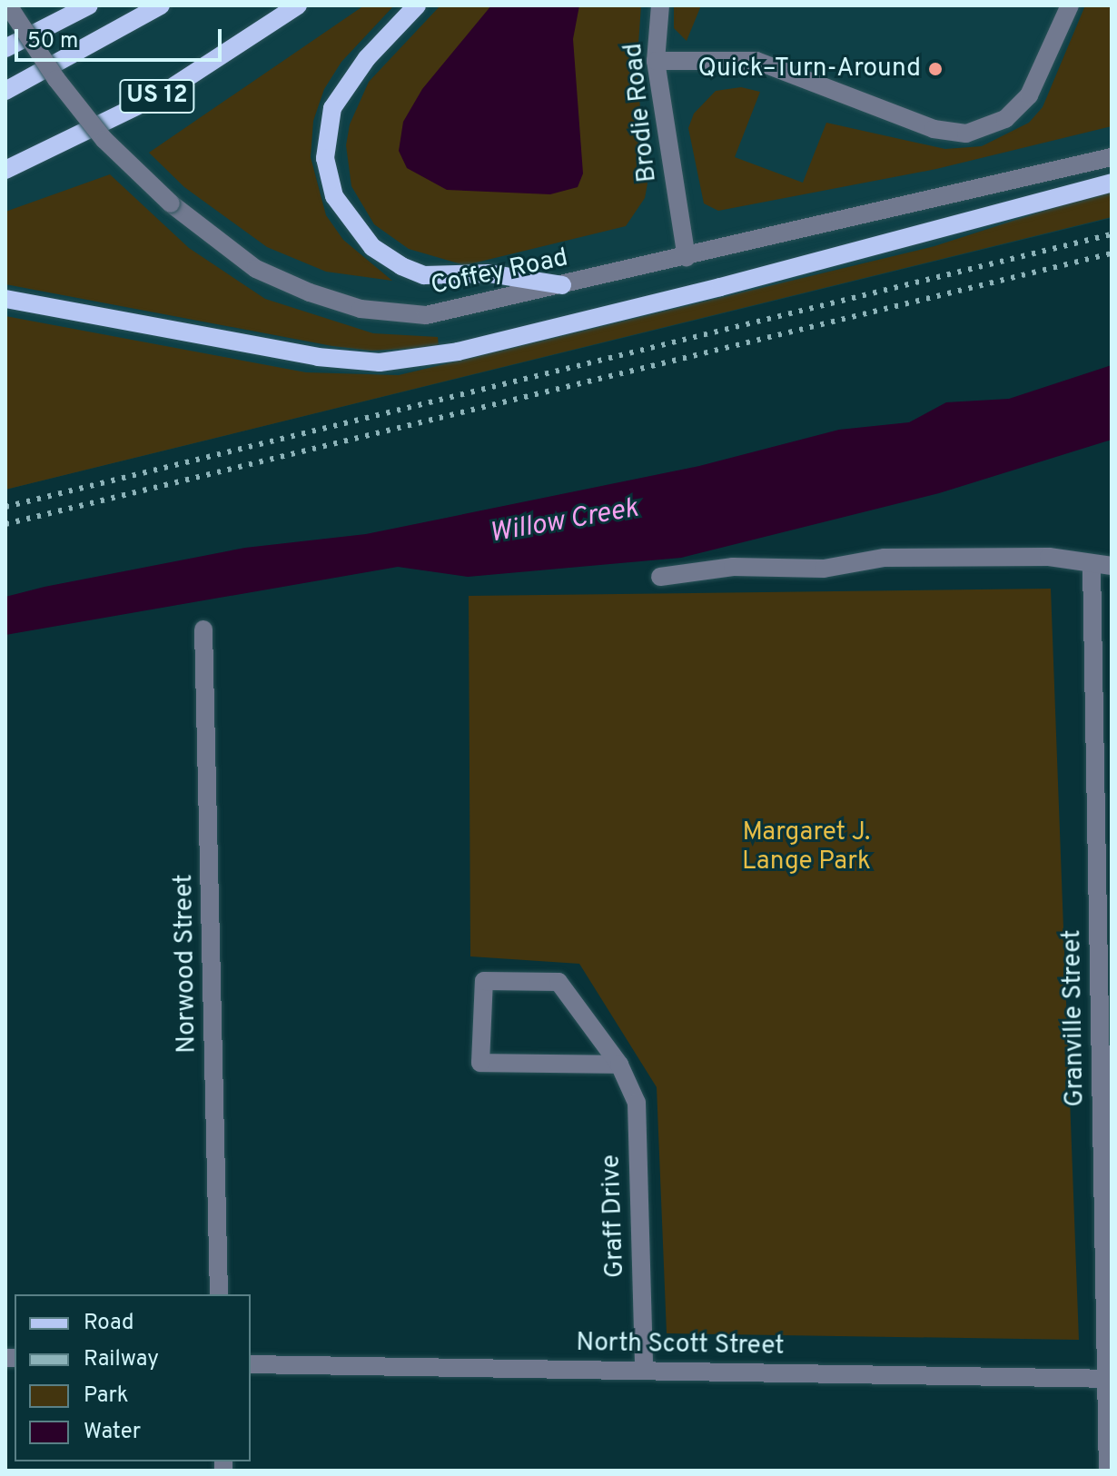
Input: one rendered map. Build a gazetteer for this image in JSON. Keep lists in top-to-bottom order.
{
  "streets": {
    "main road": ["US 12"],
    "street": [
      "Brodie Road",
      "Coffey Road",
      "Norwood Street",
      "Granville Street",
      "Graff Drive",
      "North Scott Street"
    ]
  },
  "crossings": [
    ["Brodie Road", "Coffey Road"],
    ["Granville Street", "North Scott Street"],
    ["Graff Drive", "North Scott Street"]
  ],
  "water": ["Willow Creek"],
  "parks": ["Margaret J. Lange Park"],
  "places": ["Quick–Turn-Around"],
  "legend": [
    "Road",
    "Railway",
    "Park",
    "Water"
  ],
  "scale_bar": "50 m"
}
